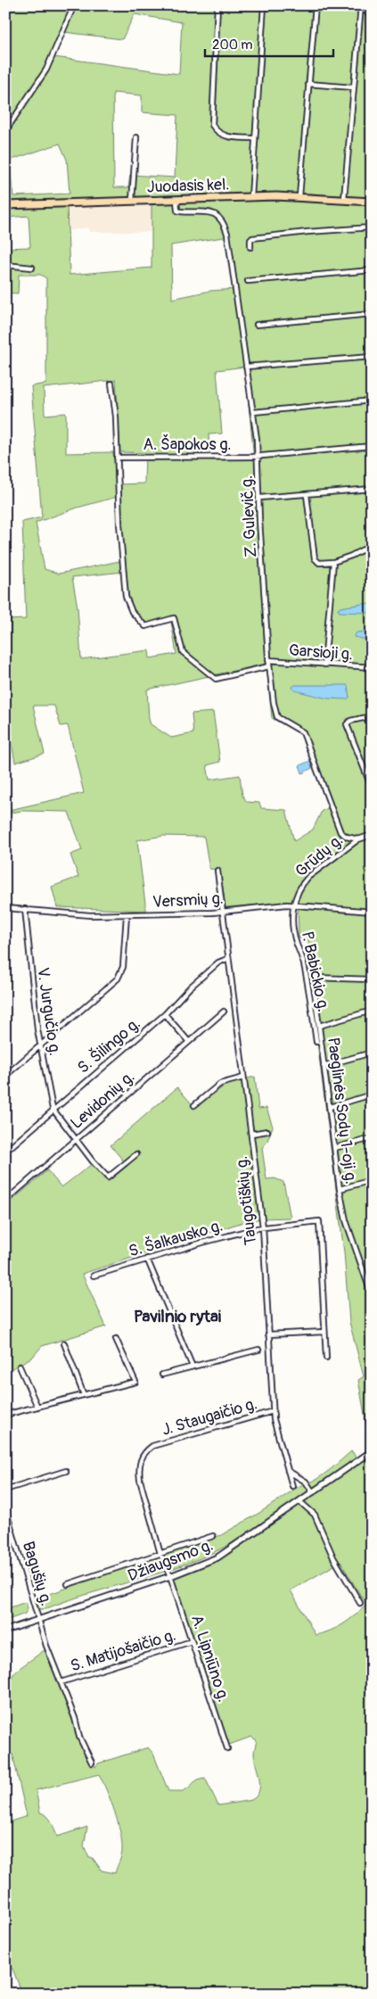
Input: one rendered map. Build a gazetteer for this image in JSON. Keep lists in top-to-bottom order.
{
  "streets": {
    "main road": ["Juodasis kel."],
    "street": [
      "A. Šapokos g.",
      "Z. Gulevič g.",
      "Garsioji g.",
      "Grūdų g.",
      "Versmių g.",
      "P. Babickio g.",
      "V. Jurgučio g.",
      "S. Šilingo g.",
      "Levidonių g.",
      "Paeglinės Sodų 1-oji g.",
      "Taugotiškių g.",
      "S. Šalkausko g.",
      "J. Staugaičio g.",
      "Džiaugsmo g.",
      "Bagušių g.",
      "S. Matijošaičio g.",
      "A. Lipniūno g."
    ]
  },
  "crossings": [
    ["Juodasis kel.", "Z. Gulevič g."],
    ["A. Šapokos g.", "Z. Gulevič g."],
    ["Z. Gulevič g.", "Garsioji g."],
    ["Z. Gulevič g.", "Grūdų g."],
    ["Grūdų g.", "Versmių g."],
    ["Grūdų g.", "P. Babickio g."],
    ["Versmių g.", "P. Babickio g."],
    ["Versmių g.", "V. Jurgučio g."],
    ["Versmių g.", "Taugotiškių g."],
    ["V. Jurgučio g.", "S. Šilingo g."],
    ["V. Jurgučio g.", "Levidonių g."],
    ["S. Šilingo g.", "Taugotiškių g."],
    ["Taugotiškių g.", "S. Šalkausko g."],
    ["Taugotiškių g.", "J. Staugaičio g."],
    ["J. Staugaičio g.", "A. Lipniūno g."],
    ["Džiaugsmo g.", "Bagušių g."],
    ["Džiaugsmo g.", "A. Lipniūno g."],
    ["Bagušių g.", "S. Matijošaičio g."],
    ["S. Matijošaičio g.", "A. Lipniūno g."]
  ],
  "districts": ["Pavilnio rytai"],
  "scale_bar": "200 m"
}
